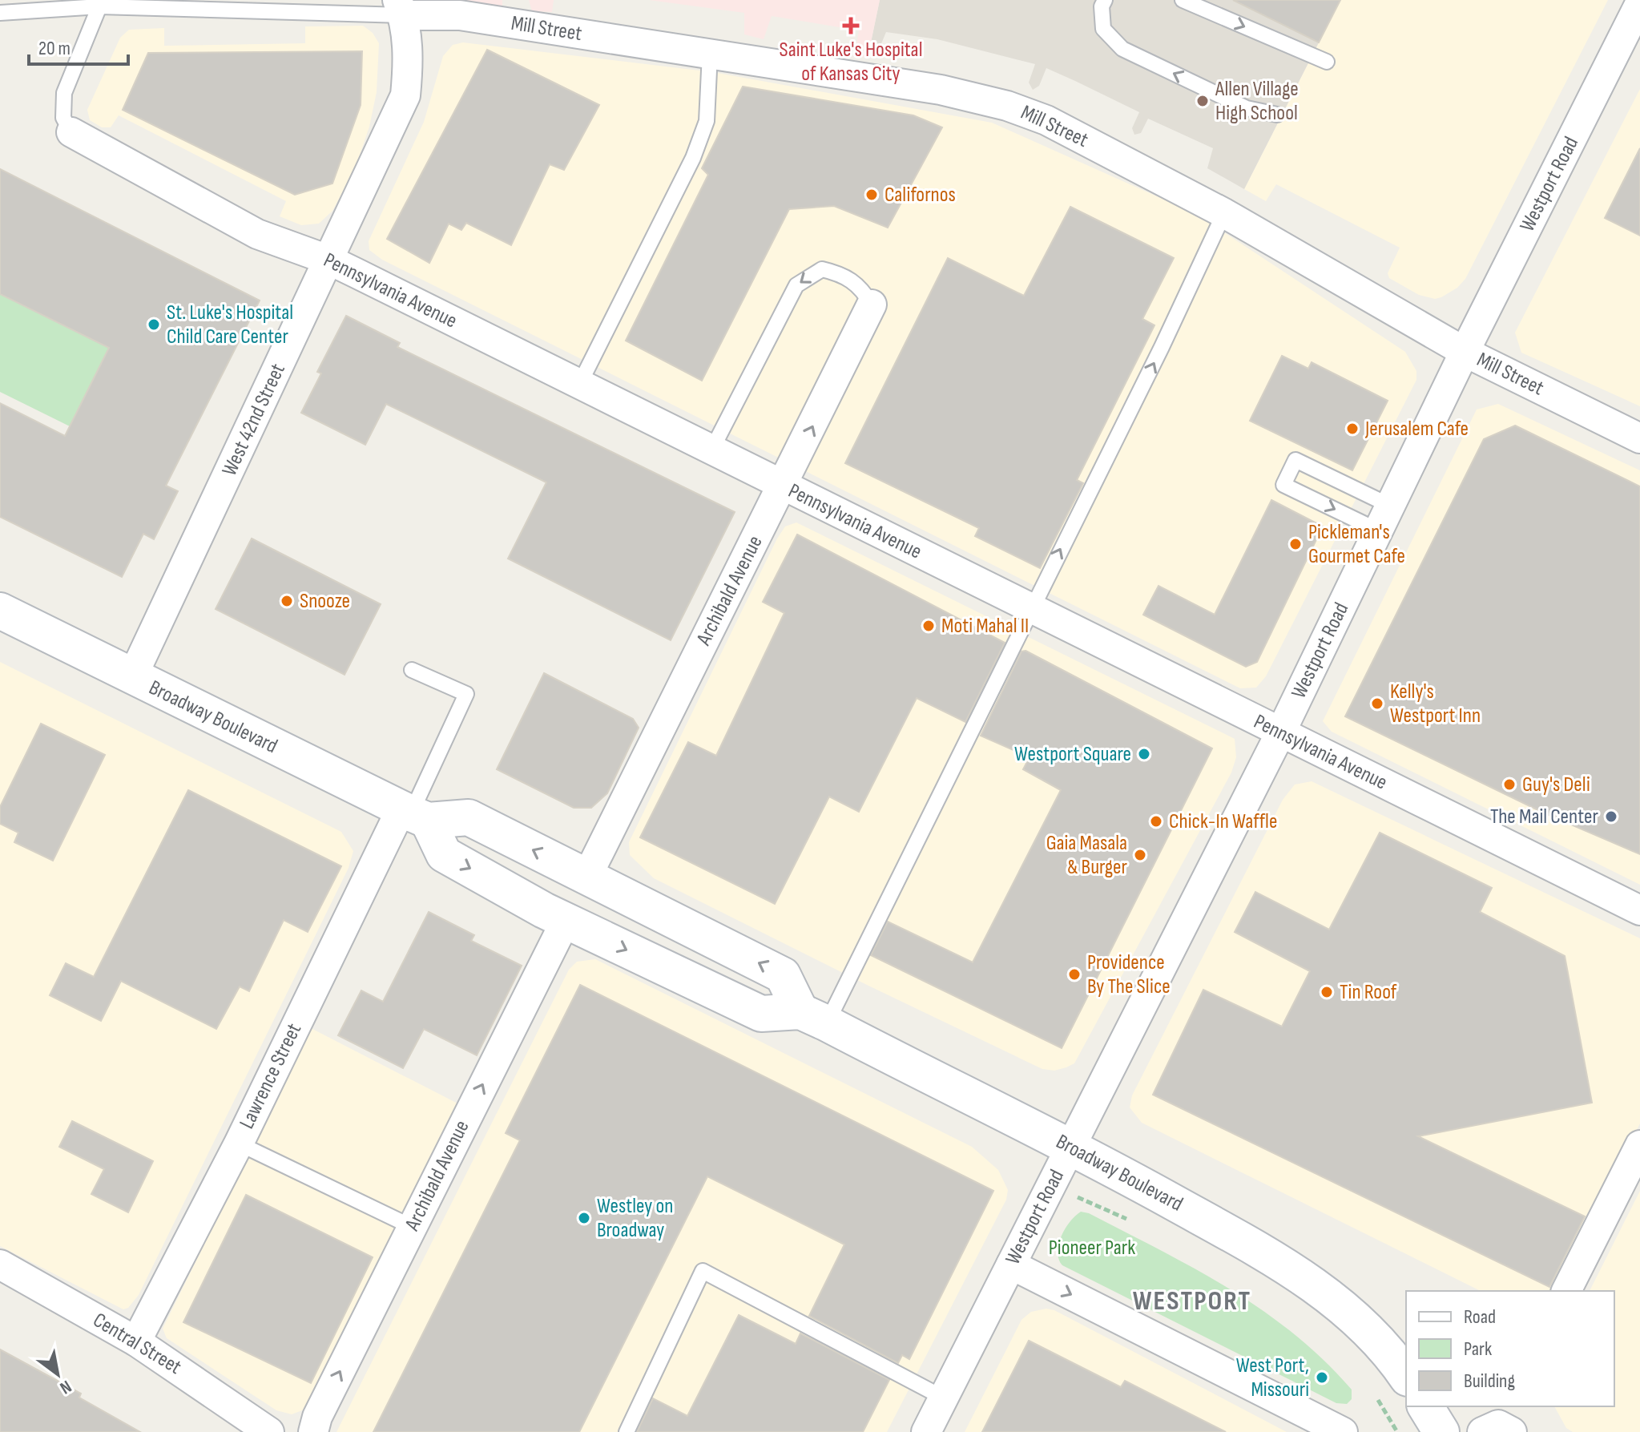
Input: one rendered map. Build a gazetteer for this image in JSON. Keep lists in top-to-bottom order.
{
  "streets": {
    "main road": ["Broadway Boulevard"],
    "street": [
      "Mill Street",
      "Westport Road",
      "Pennsylvania Avenue",
      "West 42nd Street",
      "Archibald Avenue",
      "Lawrence Street",
      "Central Street"
    ]
  },
  "crossings": [
    ["Mill Street", "Westport Road"],
    ["Mill Street", "West 42nd Street"],
    ["Westport Road", "Pennsylvania Avenue"],
    ["Westport Road", "Broadway Boulevard"],
    ["Pennsylvania Avenue", "West 42nd Street"],
    ["Pennsylvania Avenue", "Archibald Avenue"],
    ["West 42nd Street", "Broadway Boulevard"],
    ["Broadway Boulevard", "Lawrence Street"],
    ["Lawrence Street", "Central Street"]
  ],
  "one_way": ["Archibald Avenue"],
  "districts": ["WESTPORT"],
  "parks": ["Pioneer Park"],
  "places": {
    "health": ["Saint Luke's Hospital of Kansas City"],
    "other": [
      "Allen Village High School",
      "Californos",
      "St. Luke's Hospital Child Care Center",
      "Jerusalem Cafe",
      "Pickleman's Gourmet Cafe",
      "Snooze",
      "Moti Mahal II",
      "Kelly's Westport Inn",
      "Westport Square",
      "Guy's Deli",
      "The Mail Center",
      "Chick-In Waffle",
      "Gaia Masala & Burger",
      "Providence By The Slice",
      "Tin Roof",
      "Westley on Broadway",
      "West Port, Missouri"
    ]
  },
  "legend": ["Road", "Park", "Building"],
  "scale_bar": "20 m",
  "north": "bottom right"
}
